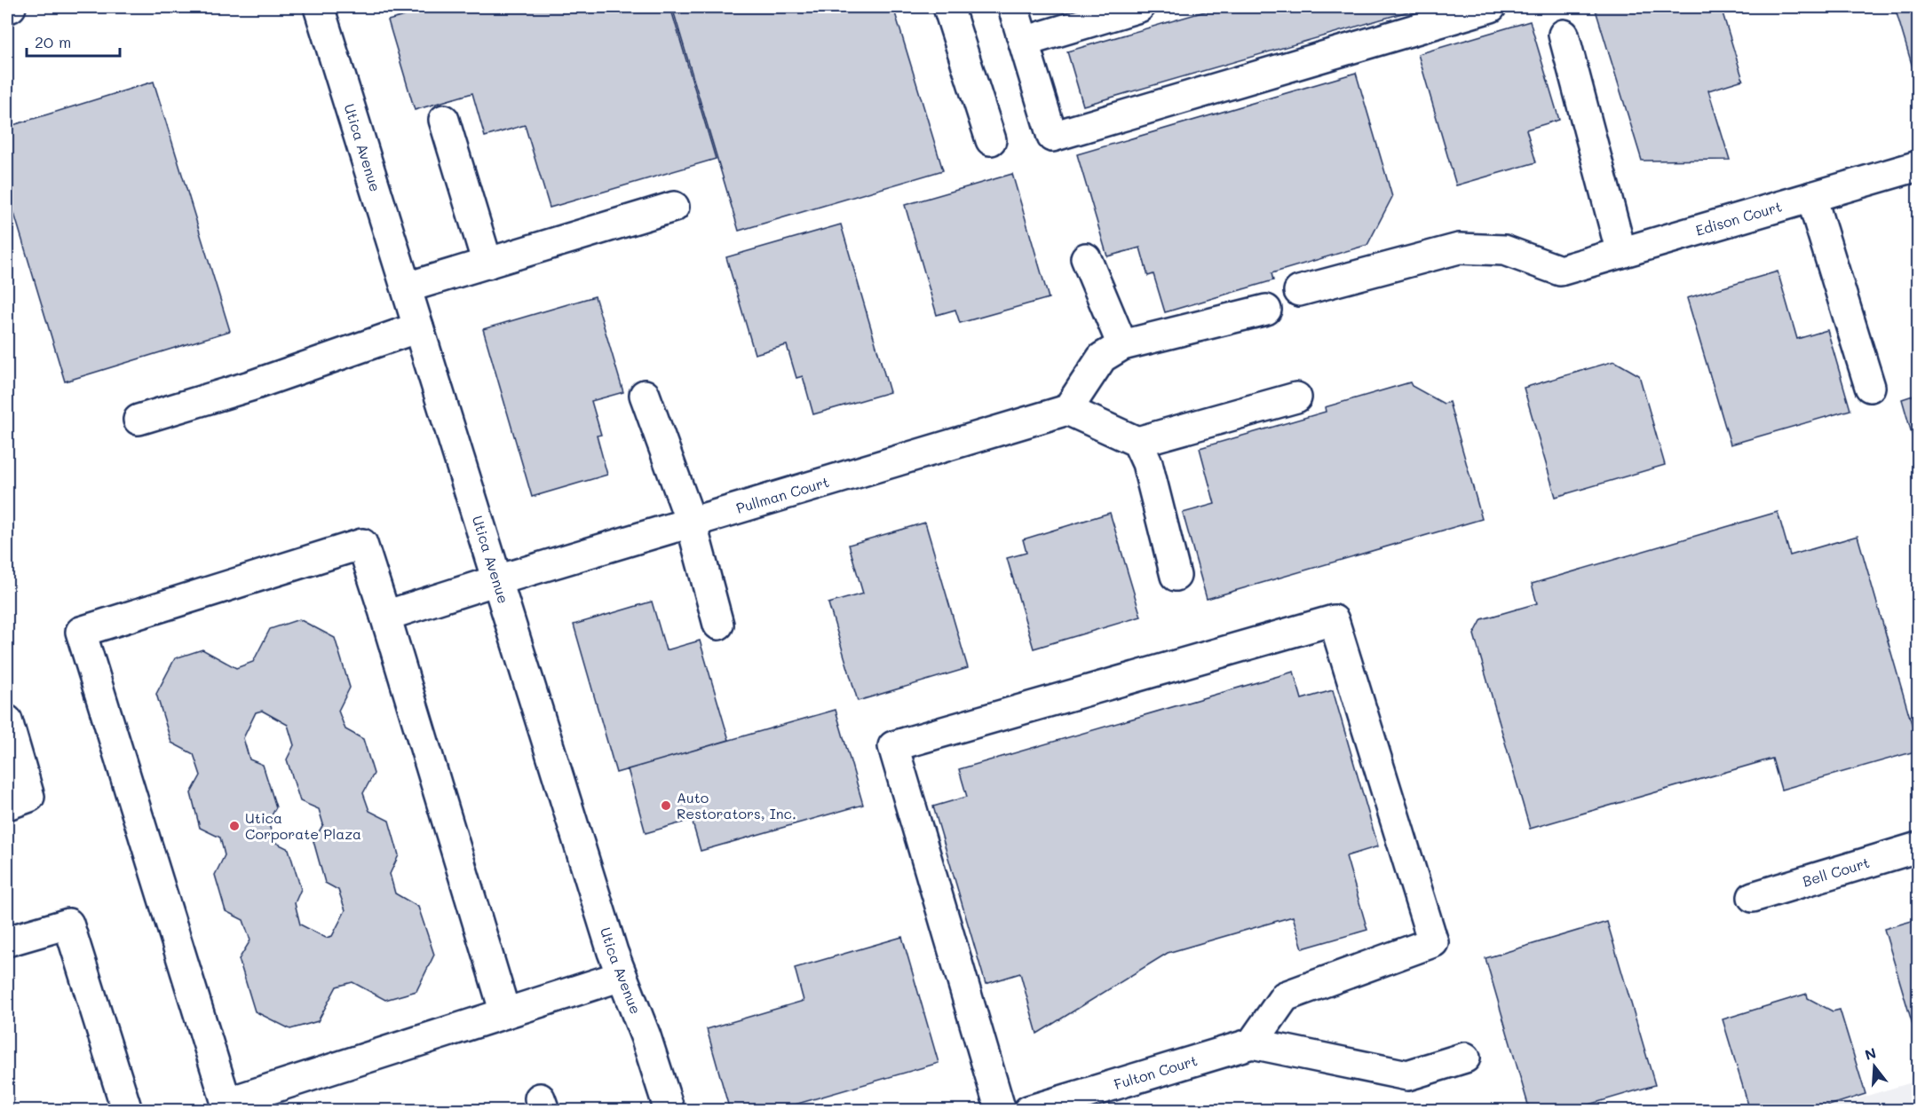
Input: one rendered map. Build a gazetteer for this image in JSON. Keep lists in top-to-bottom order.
{
  "streets": {
    "street": [
      "Utica Avenue",
      "Edison Court",
      "Pullman Court",
      "Bell Court",
      "Fulton Court"
    ]
  },
  "crossings": [
    ["Utica Avenue", "Pullman Court"]
  ],
  "places": ["Auto Restorators, Inc.", "Utica Corporate Plaza"],
  "scale_bar": "20 m",
  "north": "top"
}
